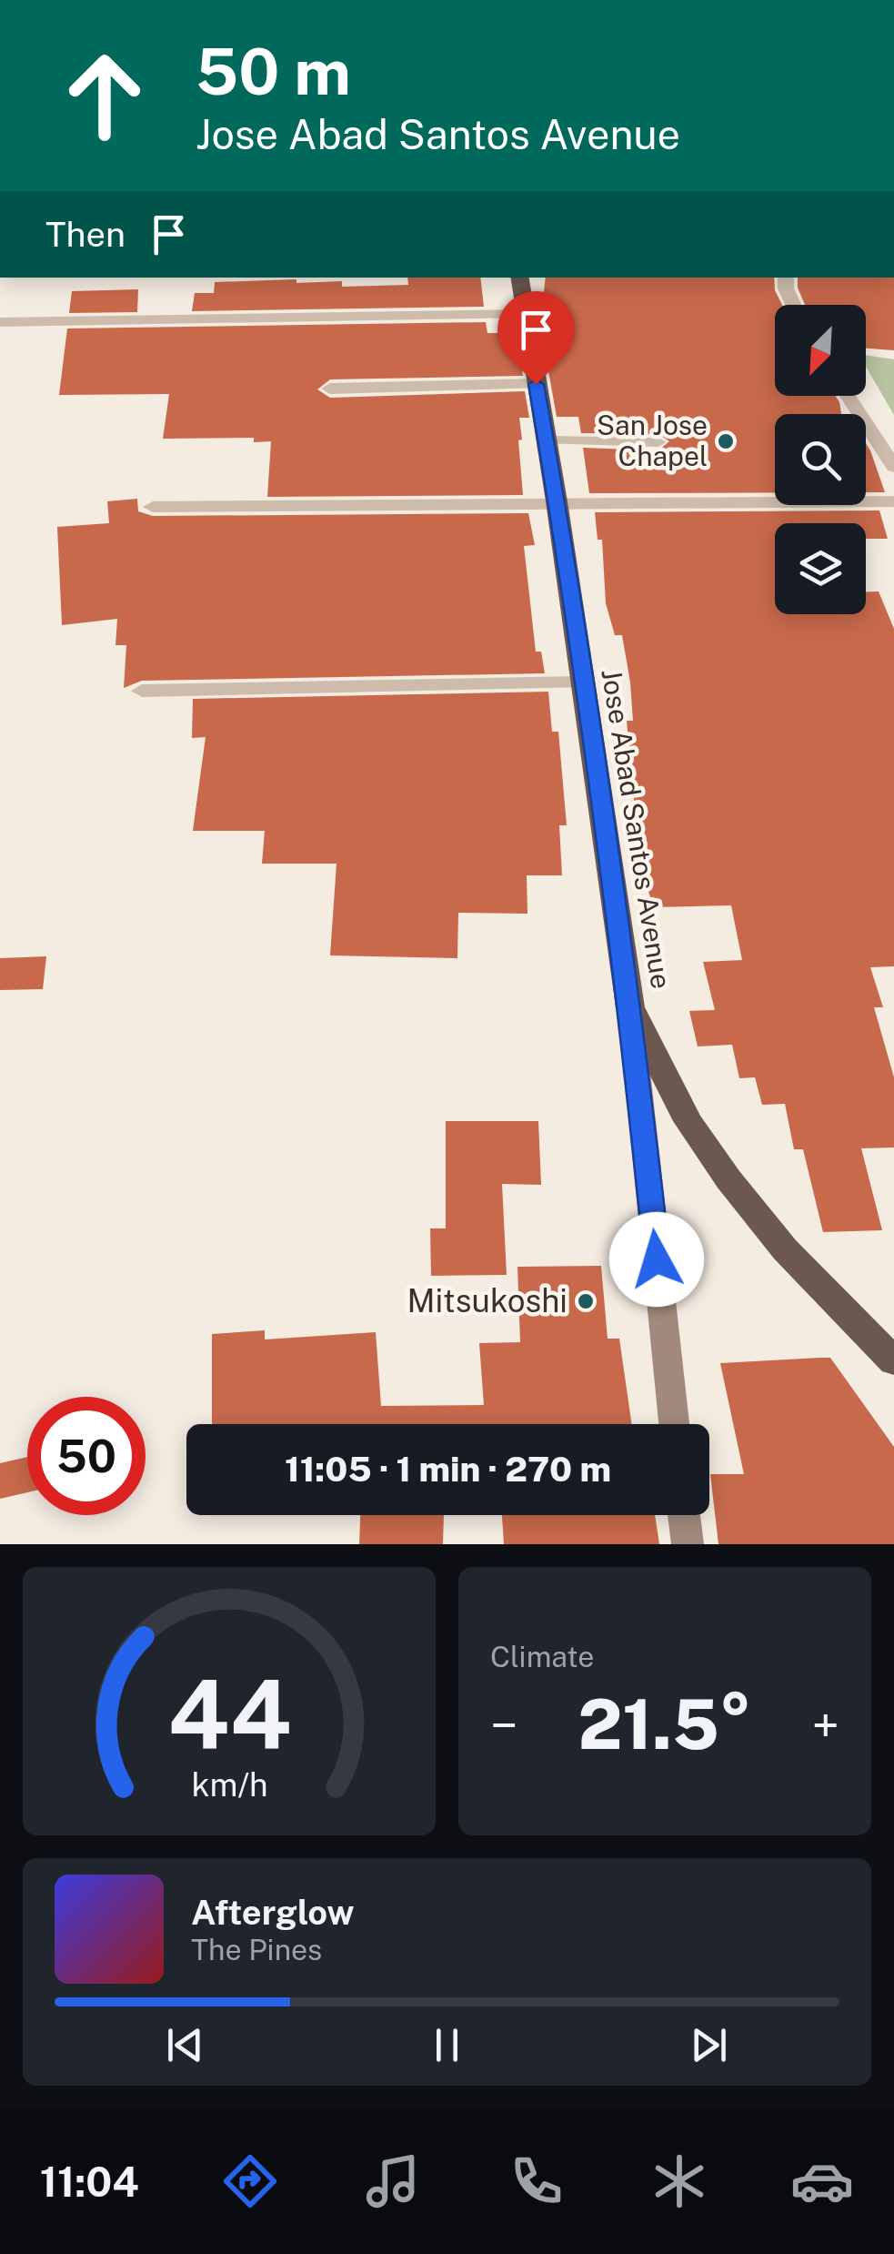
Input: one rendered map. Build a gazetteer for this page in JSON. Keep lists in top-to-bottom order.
{
  "streets": {
    "highway": ["Jose Abad Santos Avenue"]
  },
  "places": ["San Jose Chapel", "Mitsukoshi"],
  "north": "bottom left",
  "page": {
    "turn": ["50 m", "Jose Abad Santos Avenue"],
    "then": "Then",
    "limit": "50",
    "trip": "11:05 · 1 min · 270 m",
    "tile": "Climate",
    "heat": ["−", "21.5°", "+"],
    "song": ["Afterglow", "The Pines"],
    "tabs": "11:04",
    "gauge": ["44", "km/h"]
  }
}
